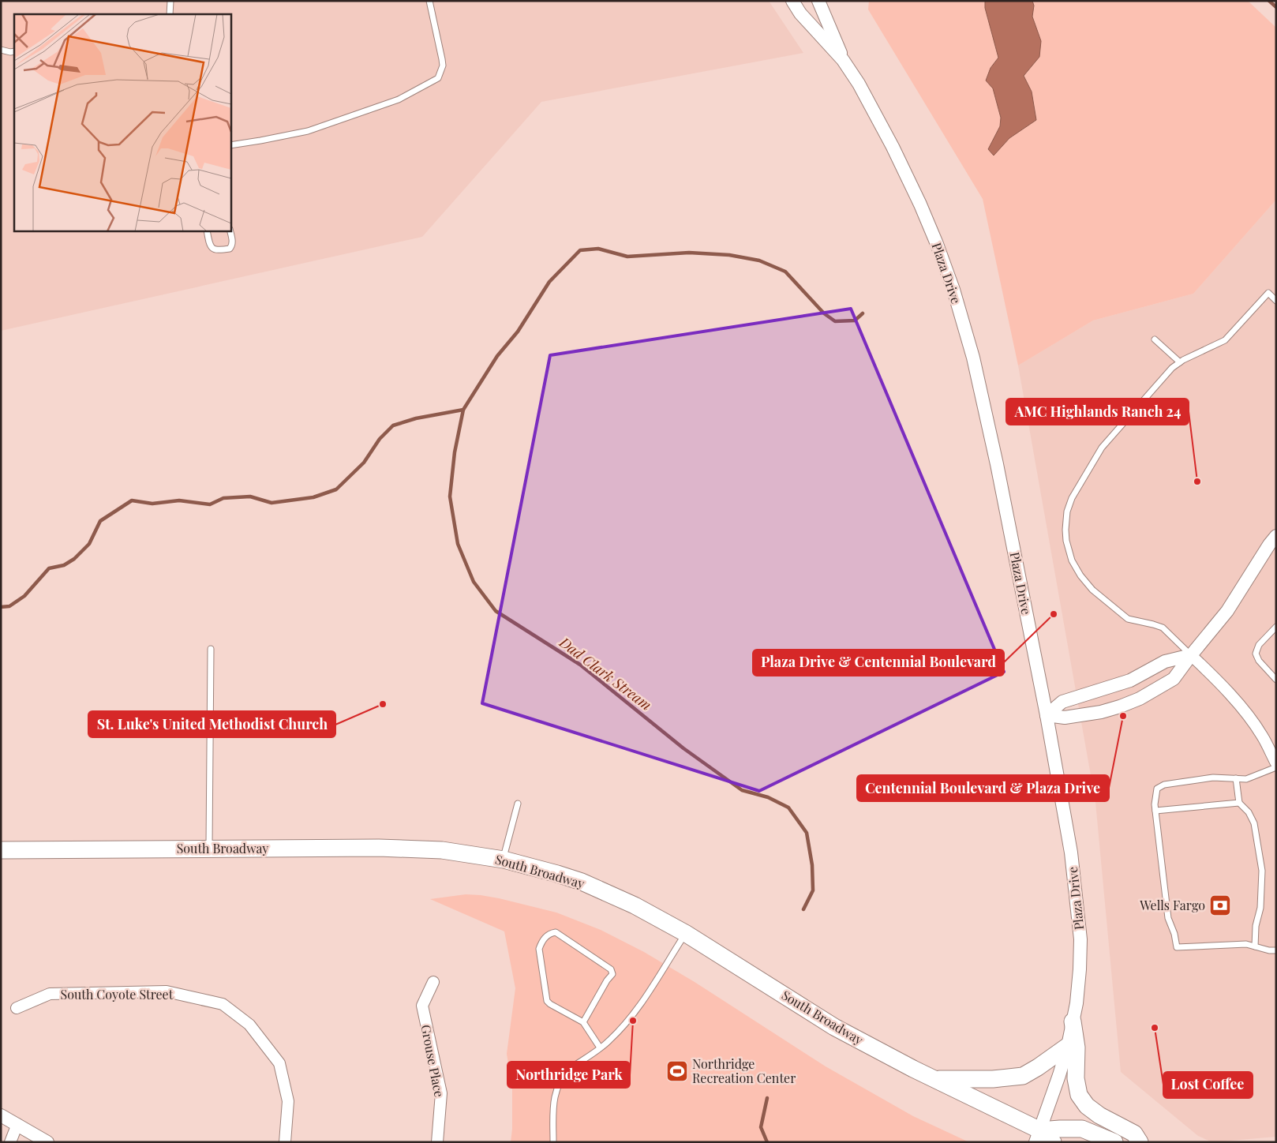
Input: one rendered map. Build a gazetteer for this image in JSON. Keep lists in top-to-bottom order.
{
  "streets": {
    "main road": ["South Broadway"],
    "street": ["Plaza Drive", "South Coyote Street", "Grouse Place"]
  },
  "crossings": [
    ["Plaza Drive", "South Broadway"]
  ],
  "water": ["Dad Clark Stream"],
  "places": {
    "other": [
      "AMC Highlands Ranch 24",
      "Plaza Drive & Centennial Boulevard",
      "St. Luke's United Methodist Church",
      "Centennial Boulevard & Plaza Drive",
      "Northridge Park",
      "Lost Coffee"
    ],
    "bank": ["Wells Fargo"],
    "sports": ["Northridge Recreation Center"]
  }
}
